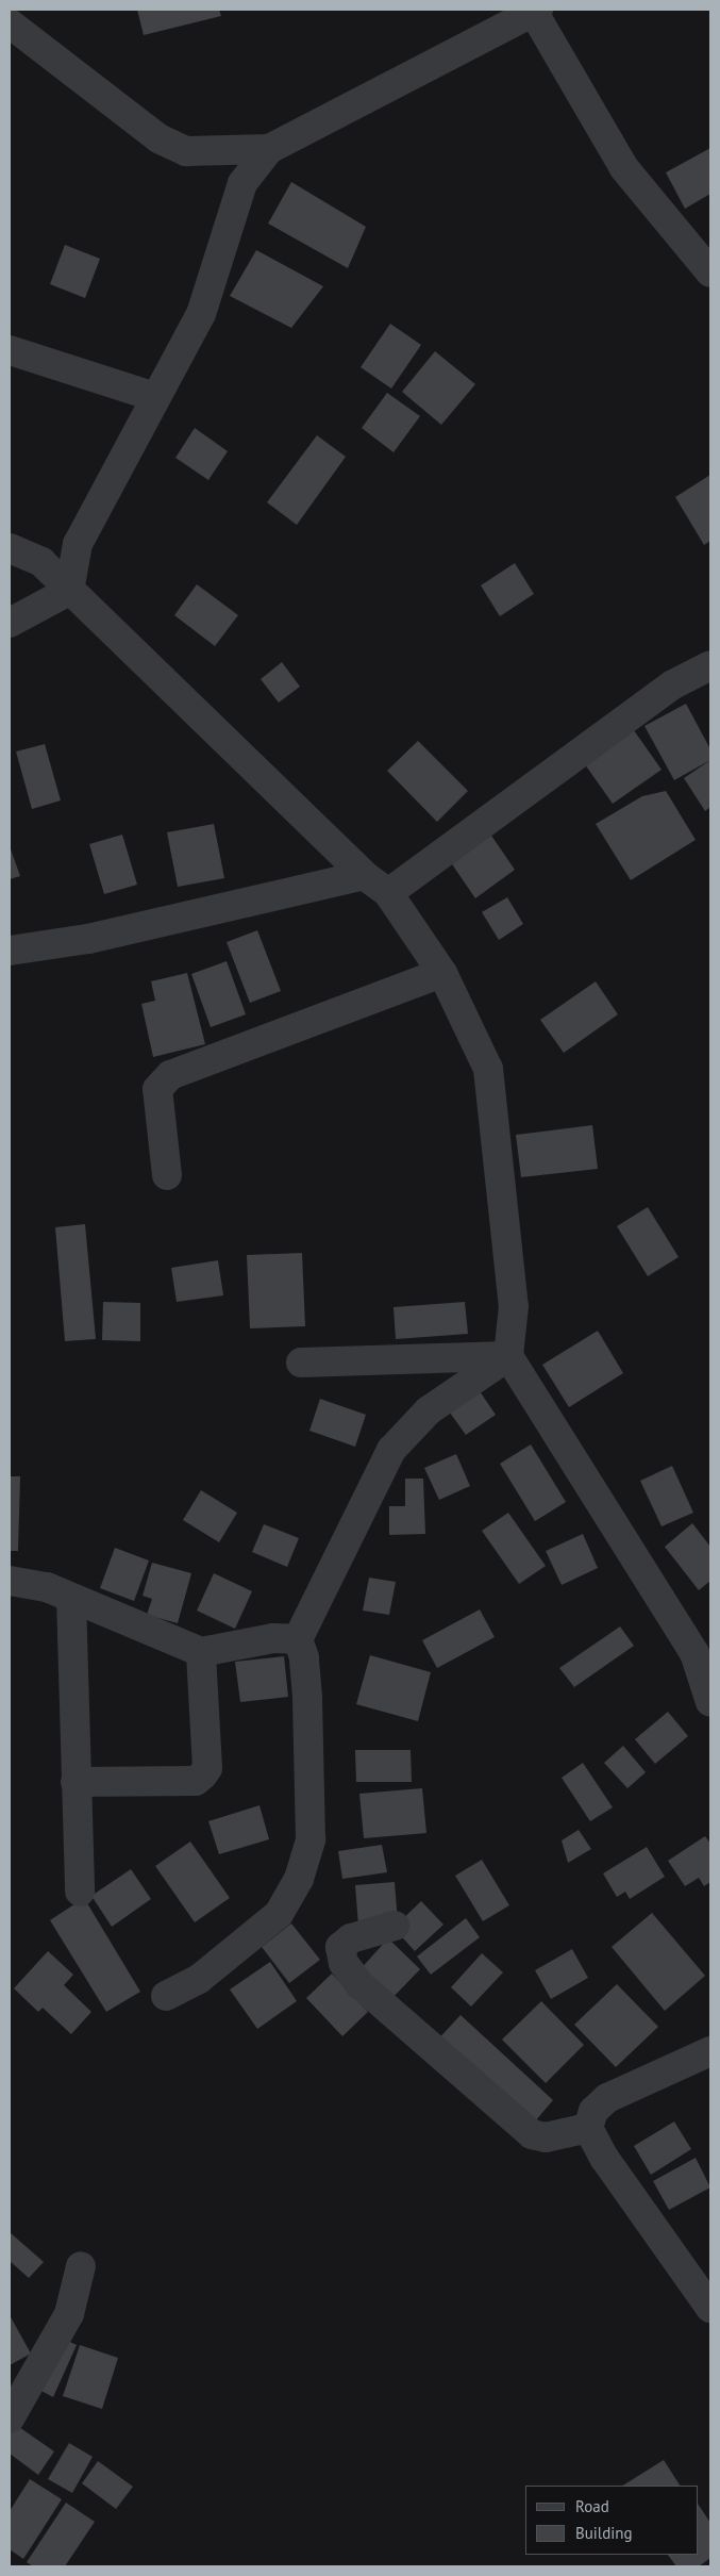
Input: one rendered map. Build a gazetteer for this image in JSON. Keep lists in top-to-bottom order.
{
  "legend": ["Road", "Building"]
}
